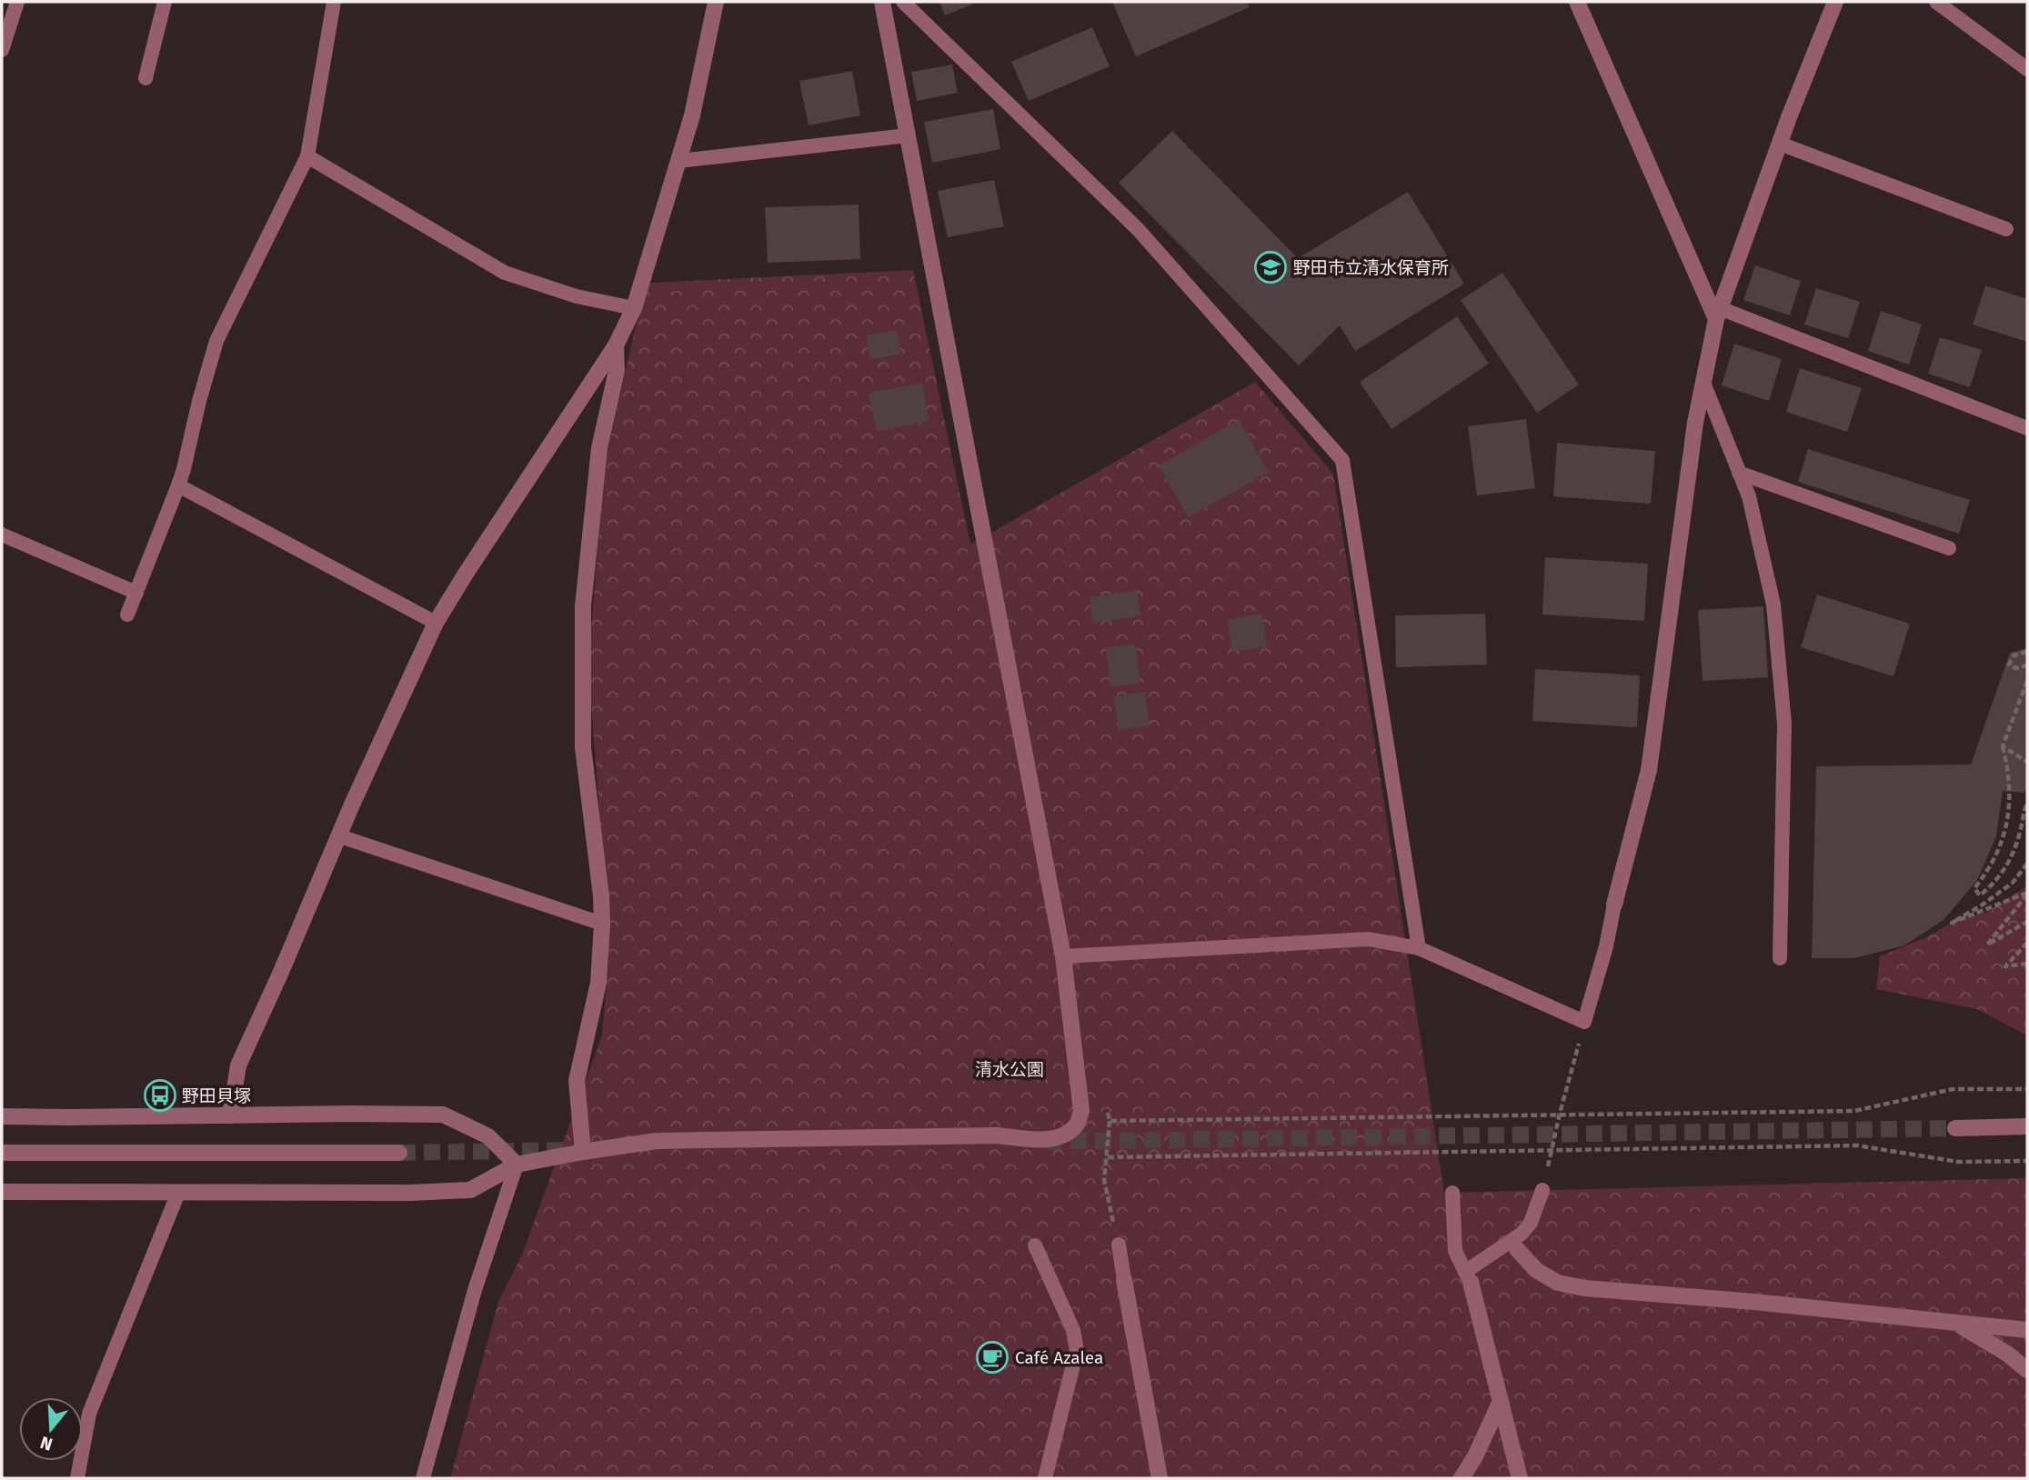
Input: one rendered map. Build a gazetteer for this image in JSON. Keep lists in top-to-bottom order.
{
  "parks": ["清水公園"],
  "places": {
    "school or university": ["野田市立清水保育所"],
    "bus stop": ["野田貝塚"],
    "cafe": ["Café Azalea"]
  },
  "north": "bottom"
}
